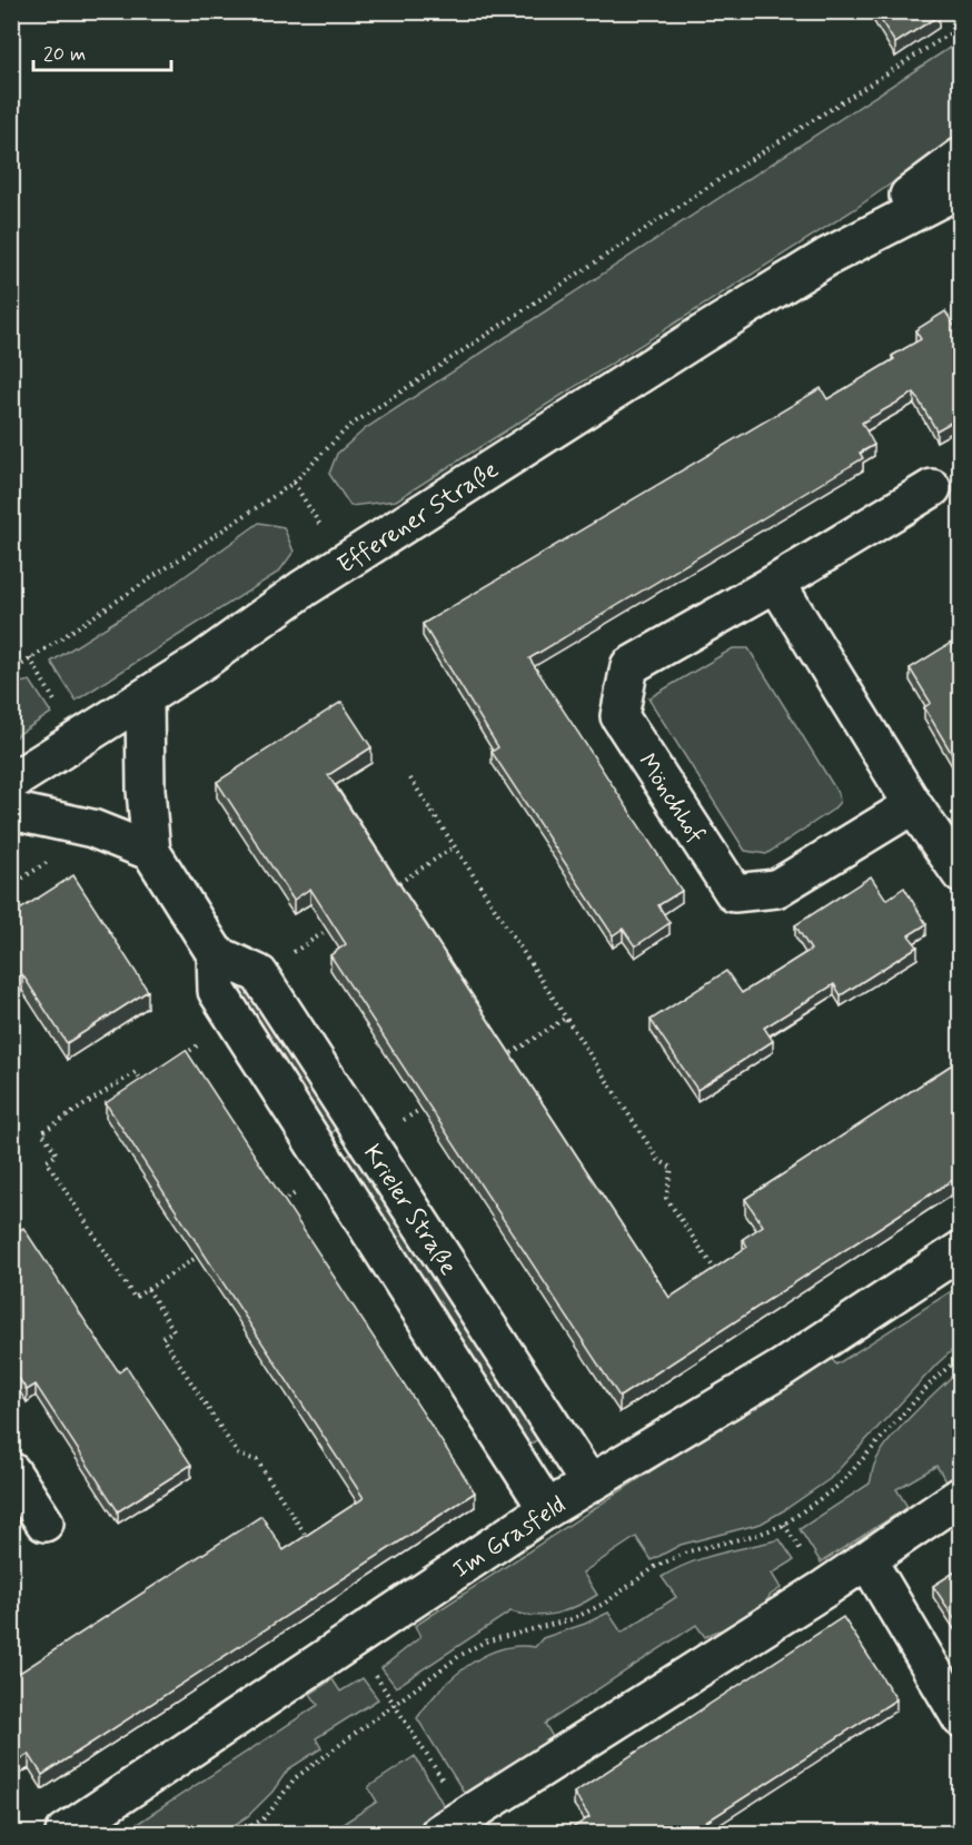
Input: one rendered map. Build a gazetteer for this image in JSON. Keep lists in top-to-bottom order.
{
  "streets": {
    "street": [
      "Efferener Straße",
      "Mönchhof",
      "Krieler Straße",
      "Im Grasfeld"
    ]
  },
  "crossings": [
    ["Krieler Straße", "Im Grasfeld"]
  ],
  "scale_bar": "20 m"
}
